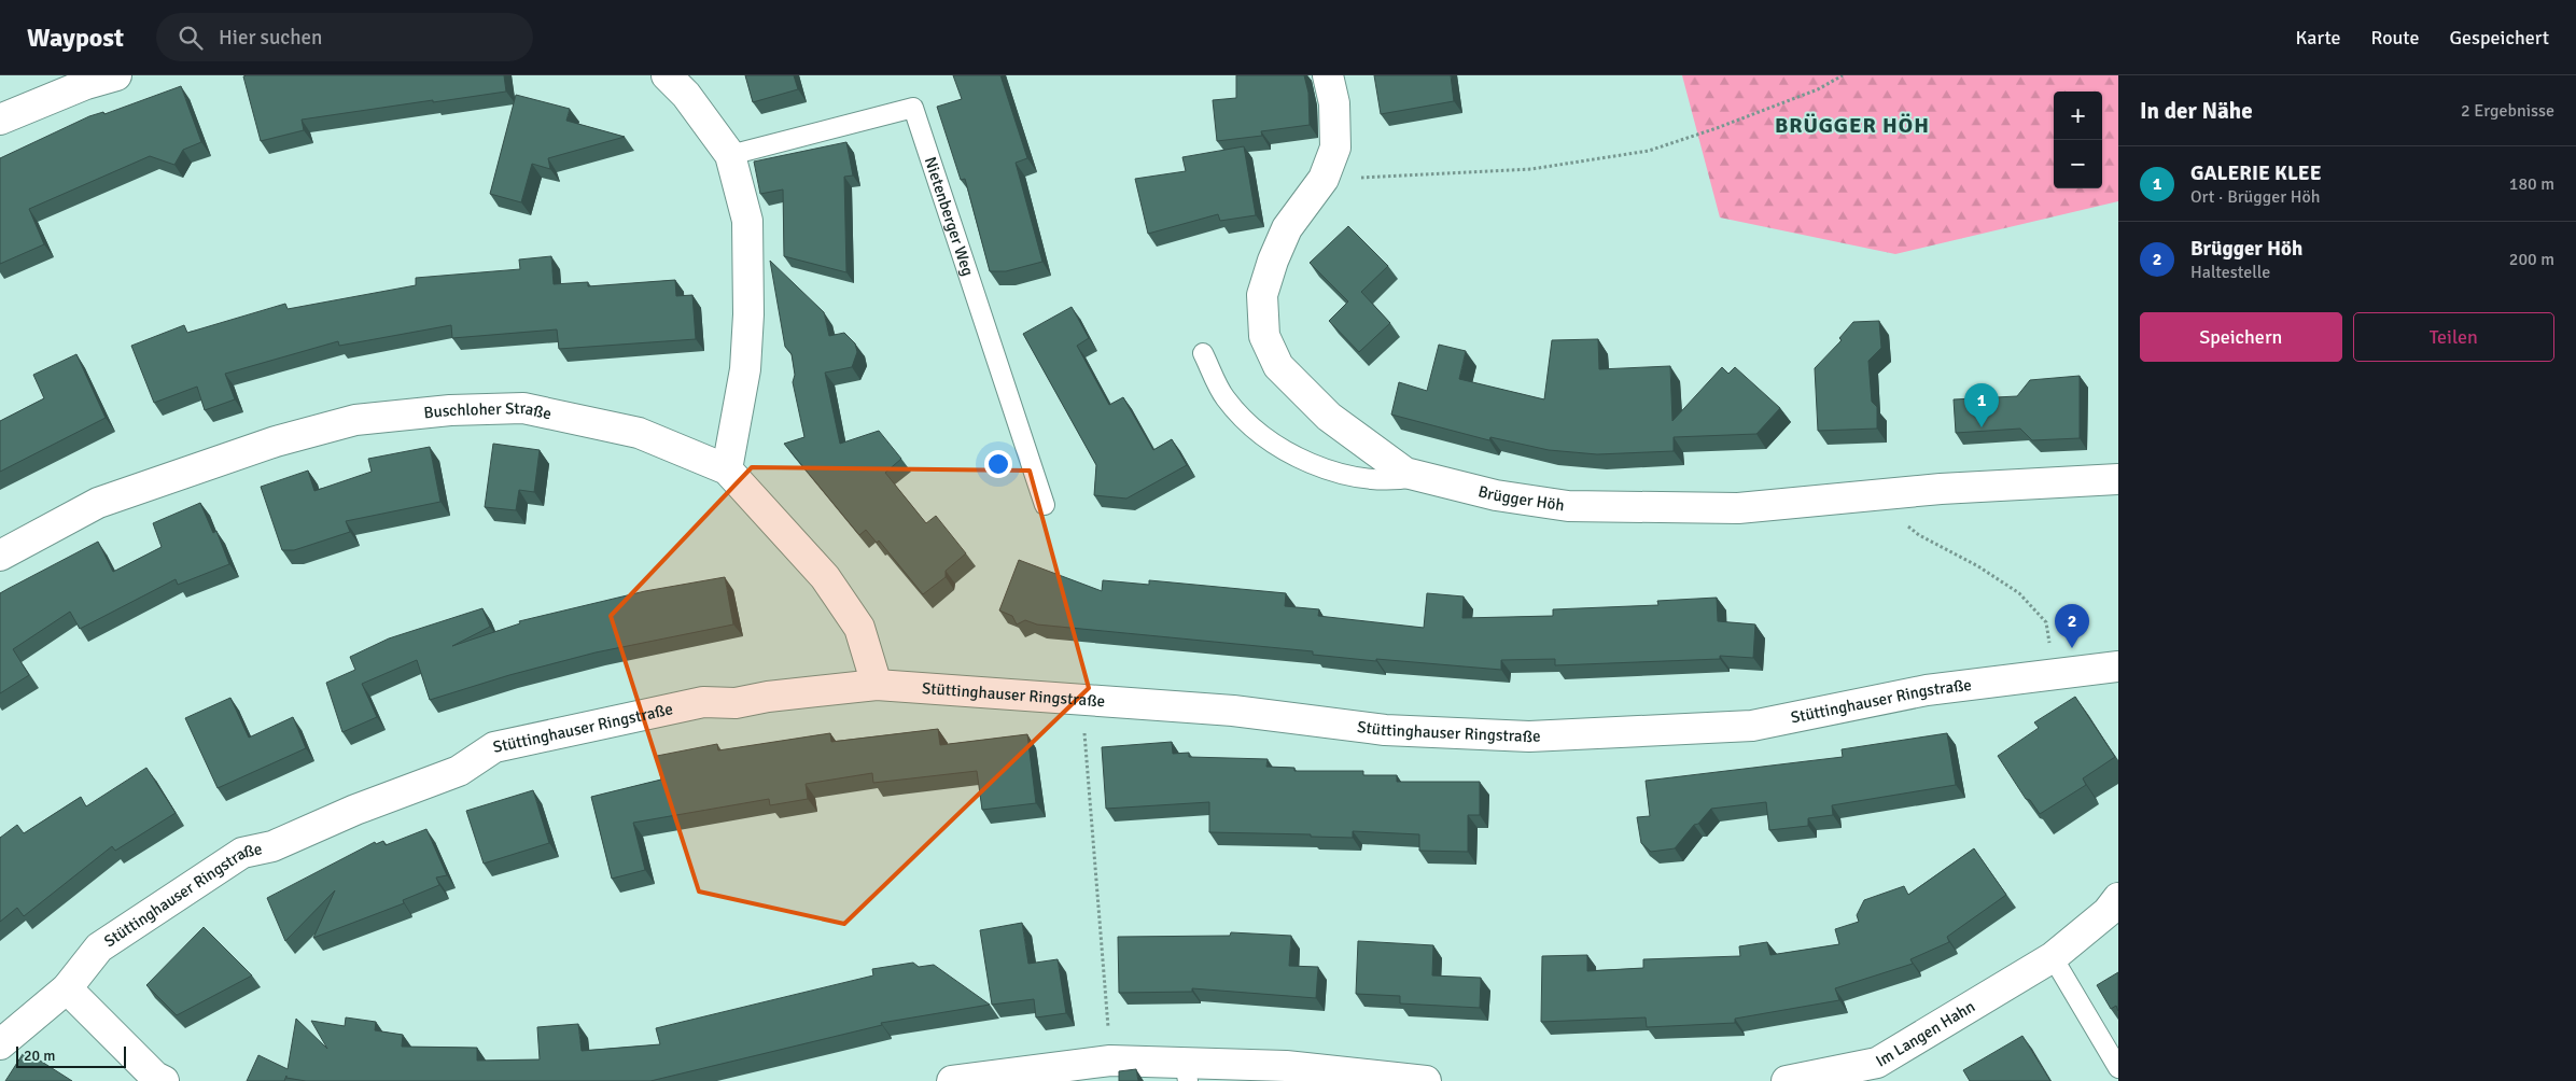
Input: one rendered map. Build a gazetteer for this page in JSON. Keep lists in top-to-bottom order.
{
  "streets": {
    "street": [
      "Buschloher Straße",
      "Brügger Höh",
      "Stüttinghauser Ringstraße",
      "Im Langen Hahn"
    ],
    "lane": ["Nietenberger Weg"]
  },
  "crossings": [
    ["Buschloher Straße", "Stüttinghauser Ringstraße"]
  ],
  "districts": ["BRÜGGER HÖH"],
  "scale_bar": "20 m",
  "page": {
    "header": "Waypost",
    "search": "Hier suchen",
    "nav": ["Karte", "Route", "Gespeichert"],
    "heading": ["In der Nähe", "2 Ergebnisse"],
    "map_buttons": ["+", "−"],
    "list": [
      {
        "mark": "1",
        "name": "GALERIE KLEE",
        "note": "Ort · Brügger Höh",
        "value": "180 m"
      },
      {
        "mark": "2",
        "name": "Brügger Höh",
        "note": "Haltestelle",
        "value": "200 m"
      }
    ],
    "buttons": ["Speichern", "Teilen"],
    "pins": ["1", "2"],
    "scale": "20 m"
  }
}
